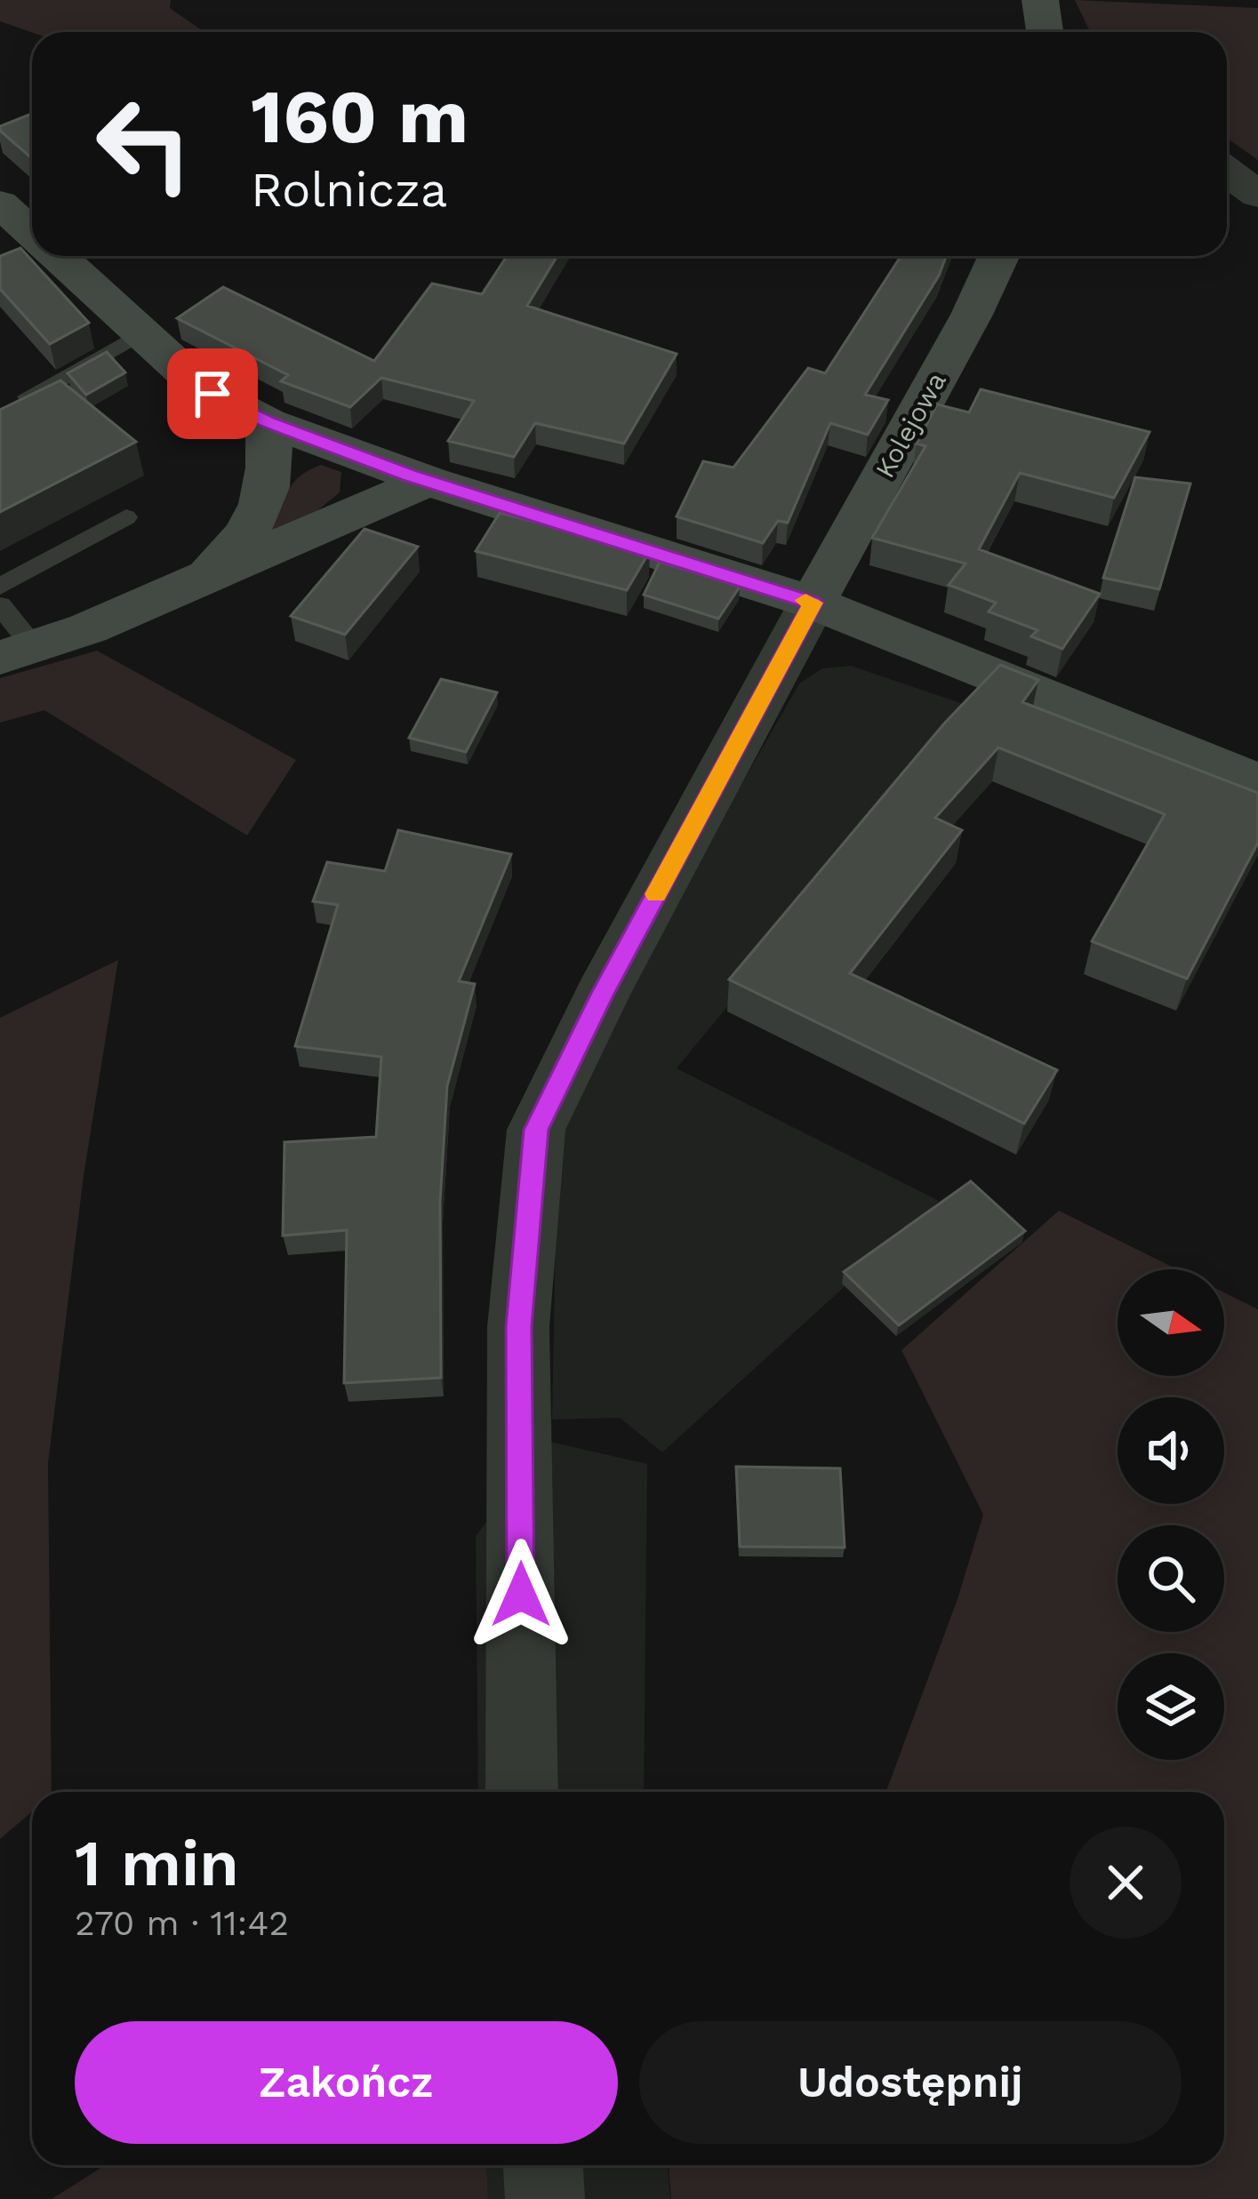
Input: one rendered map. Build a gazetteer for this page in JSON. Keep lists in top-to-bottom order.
{
  "streets": {
    "street": ["Kolejowa"]
  },
  "north": "right",
  "page": {
    "turn": ["160 m", "Rolnicza"],
    "heading": ["1 min", "270 m · 11:42"],
    "buttons": ["Zakończ", "Udostępnij"]
  }
}
